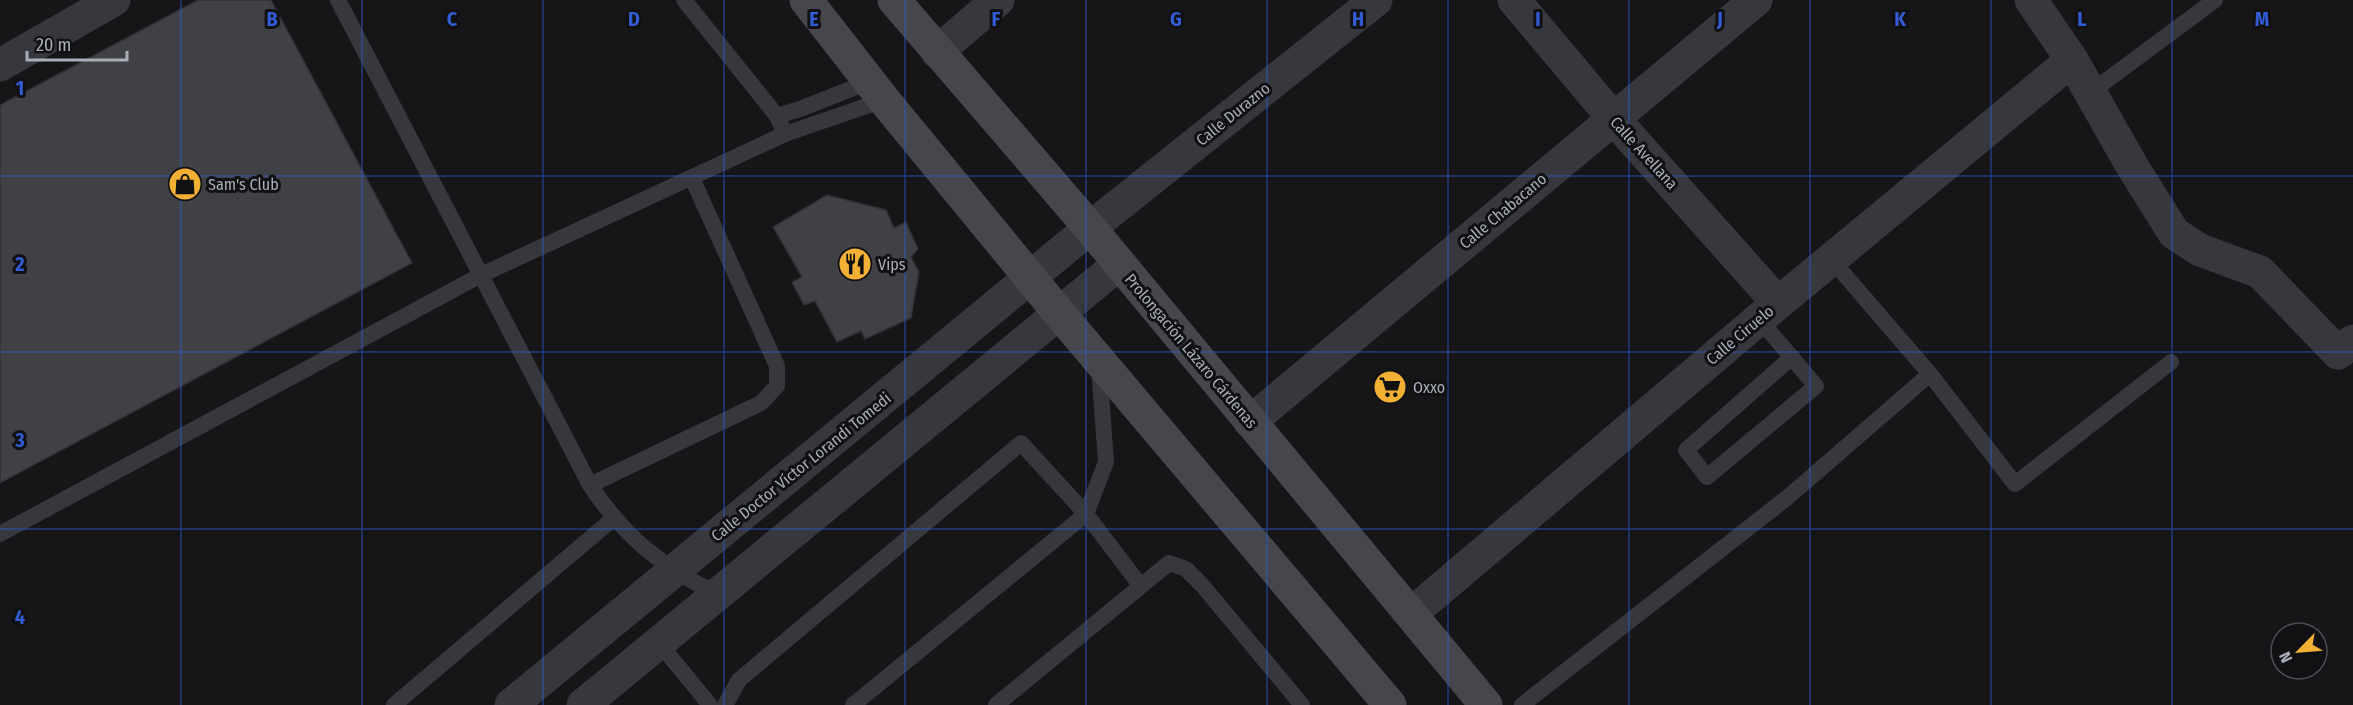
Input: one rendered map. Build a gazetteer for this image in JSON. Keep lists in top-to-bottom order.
{
  "streets": {
    "main road": ["Prolongación Lázaro Cárdenas"],
    "street": [
      "Calle Durazno",
      "Calle Avellana",
      "Calle Chabacano",
      "Calle Ciruelo",
      "Calle Doctor Víctor Lorandi Tomedi"
    ]
  },
  "crossings": [
    ["Calle Durazno", "Prolongación Lázaro Cárdenas"],
    ["Calle Durazno", "Calle Doctor Víctor Lorandi Tomedi"],
    ["Calle Avellana", "Calle Chabacano"],
    ["Calle Avellana", "Calle Ciruelo"],
    ["Calle Chabacano", "Prolongación Lázaro Cárdenas"],
    ["Calle Ciruelo", "Prolongación Lázaro Cárdenas"],
    ["Prolongación Lázaro Cárdenas", "Calle Doctor Víctor Lorandi Tomedi"]
  ],
  "places": {
    "shop": ["Sam's Club"],
    "restaurant": ["Vips"],
    "supermarket": ["Oxxo"]
  },
  "scale_bar": "20 m",
  "north": "bottom left",
  "grid": {
    "columns": [
      "B",
      "C",
      "D",
      "E",
      "F",
      "G",
      "H",
      "I",
      "J",
      "K",
      "L",
      "M"
    ],
    "rows": [
      "1",
      "2",
      "3",
      "4"
    ]
  }
}
